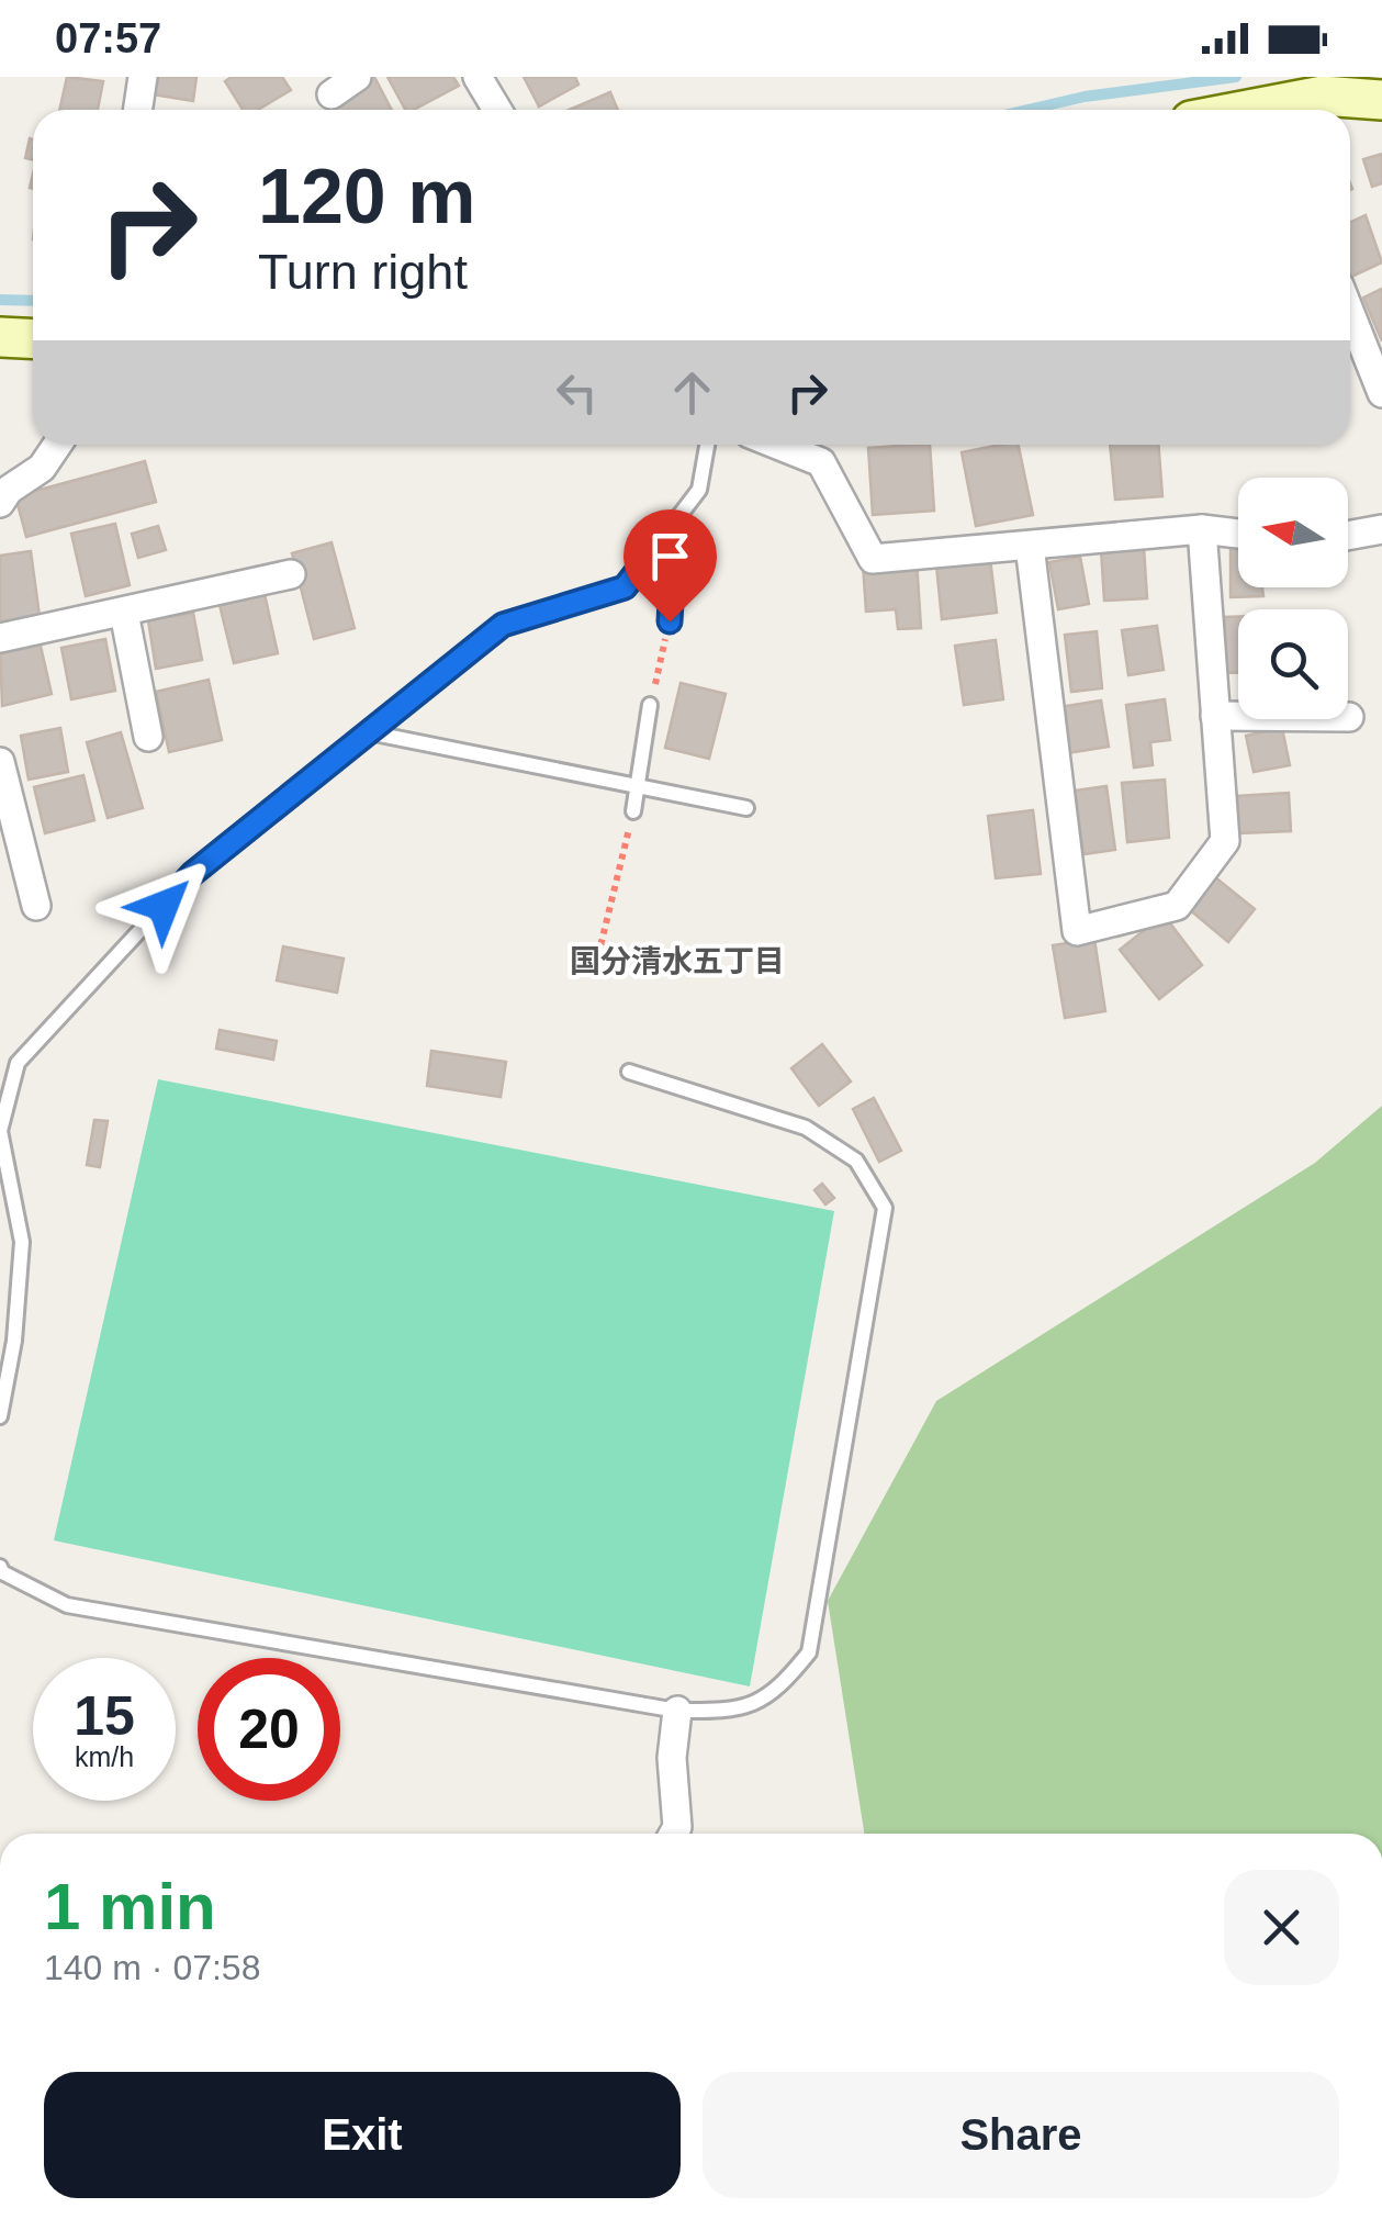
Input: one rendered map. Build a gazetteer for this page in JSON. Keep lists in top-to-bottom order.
{
  "districts": ["国分清水五丁目"],
  "north": "left",
  "page": {
    "status": "07:57",
    "turn": ["120 m", "Turn right"],
    "speed": "15 km/h",
    "limit": "20",
    "heading": ["1 min", "140 m · 07:58"],
    "buttons": ["Exit", "Share"]
  }
}
